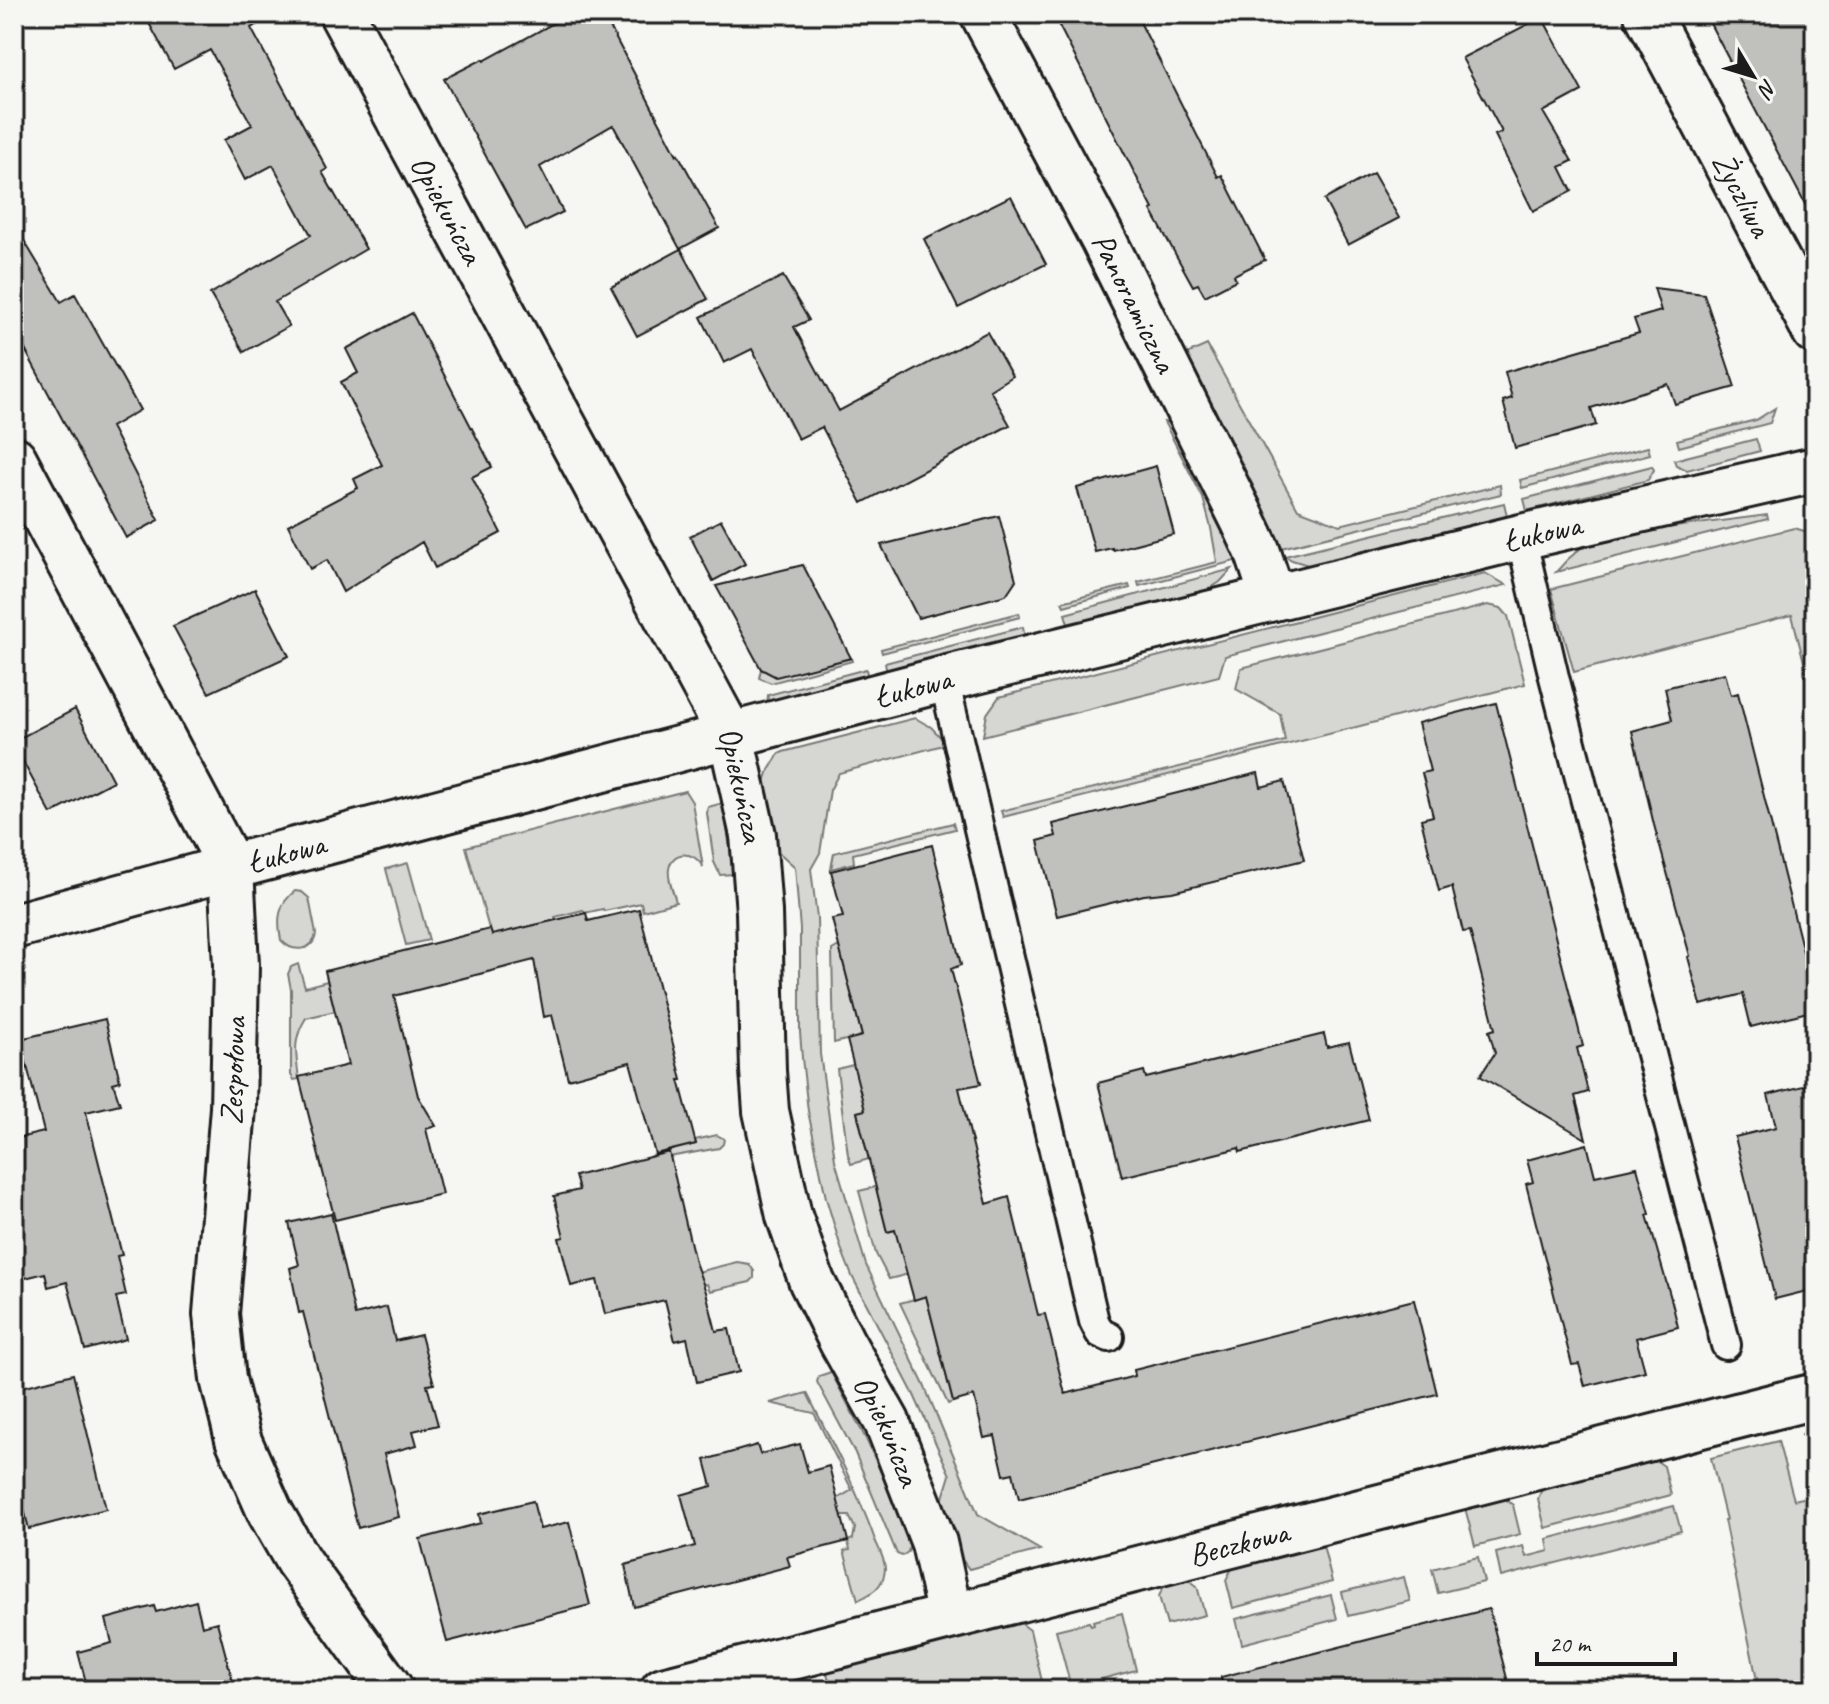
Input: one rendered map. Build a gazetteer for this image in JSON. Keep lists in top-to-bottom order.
{
  "streets": {
    "street": [
      "Życzliwa",
      "Opiekuńcza",
      "Panoramiczna",
      "Łukowa",
      "Zespołowa",
      "Beczkowa"
    ]
  },
  "crossings": [
    ["Opiekuńcza", "Łukowa"],
    ["Opiekuńcza", "Beczkowa"],
    ["Panoramiczna", "Łukowa"],
    ["Łukowa", "Zespołowa"]
  ],
  "scale_bar": "20 m",
  "north": "bottom right"
}
